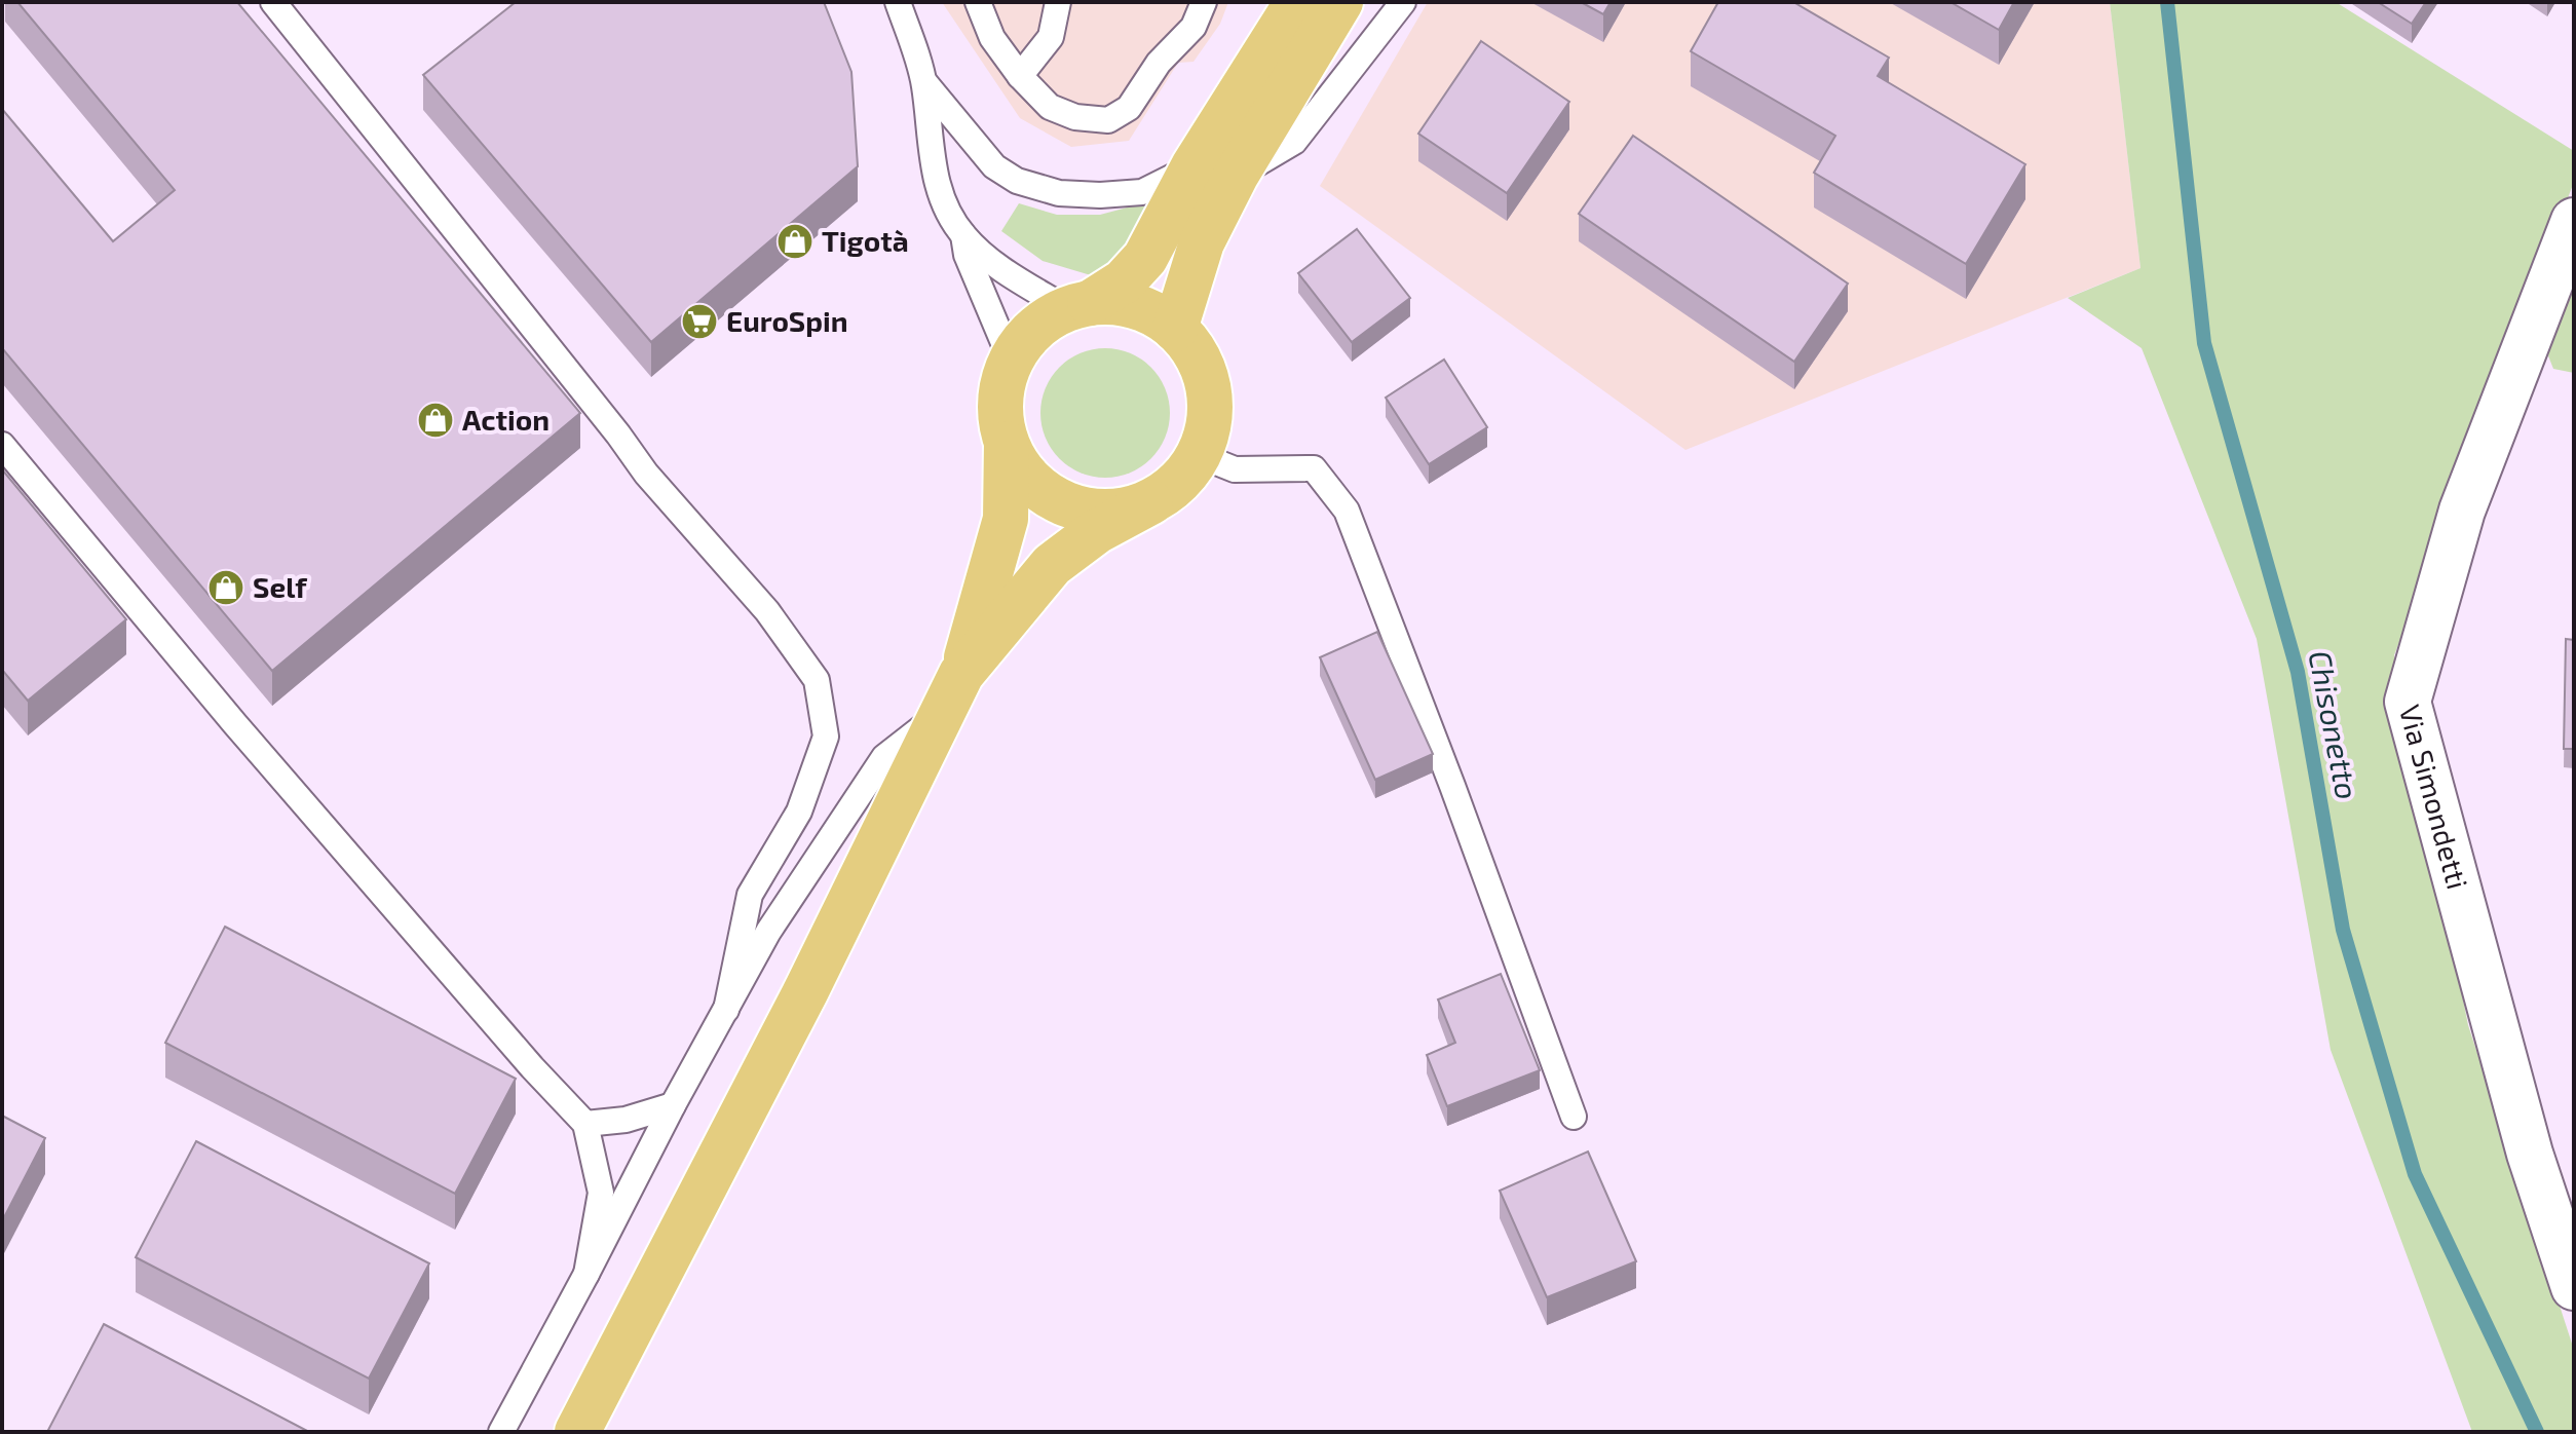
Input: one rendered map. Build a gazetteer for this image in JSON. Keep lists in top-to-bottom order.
{
  "streets": {
    "street": ["Via Simondetti"]
  },
  "water": ["Chisonetto"],
  "places": {
    "shop": ["Tigotà", "Action", "Self"],
    "supermarket": ["EuroSpin"]
  }
}
